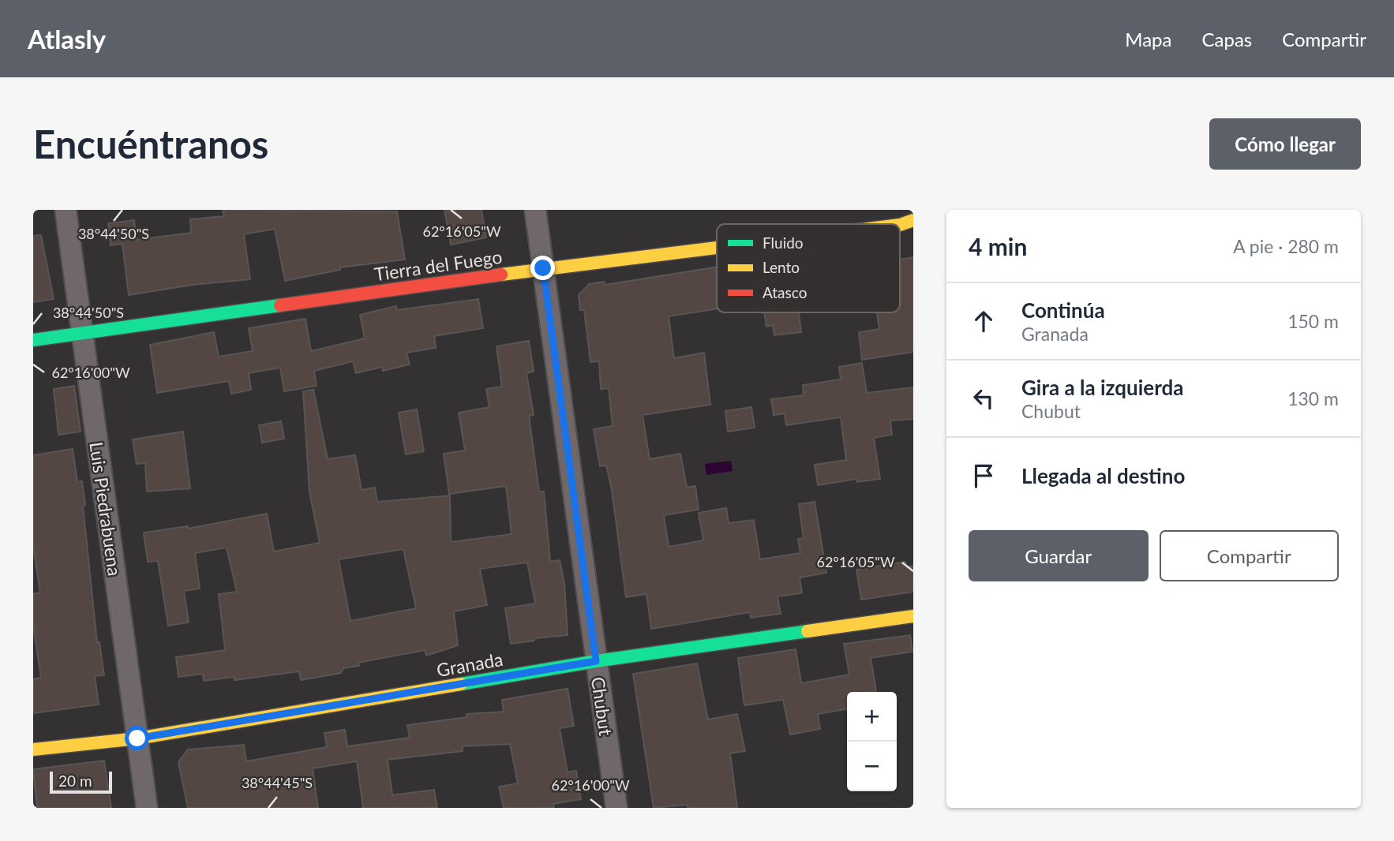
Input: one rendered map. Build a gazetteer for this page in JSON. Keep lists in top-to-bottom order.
{
  "streets": {
    "street": [
      "Tierra del Fuego",
      "Luis Piedrabuena",
      "Granada",
      "Chubut"
    ]
  },
  "crossings": [
    ["Tierra del Fuego", "Luis Piedrabuena"],
    ["Tierra del Fuego", "Chubut"],
    ["Luis Piedrabuena", "Granada"],
    ["Granada", "Chubut"]
  ],
  "legend": ["Fluido", "Lento", "Atasco"],
  "scale_bar": "20 m",
  "page": {
    "header": "Atlasly",
    "nav": ["Mapa", "Capas", "Compartir"],
    "buttons": [
      "Cómo llegar",
      ["Guardar", "Compartir"]
    ],
    "title": "Encuéntranos",
    "heading": ["4 min", "A pie · 280 m"],
    "list": [
      ["Continúa", "Granada", "150 m"],
      ["Gira a la izquierda", "Chubut", "130 m"],
      "Llegada al destino"
    ],
    "map_buttons": ["+", "−"],
    "scale": "20 m"
  },
  "coordinates": [
    "62°16'05\"W",
    "38°44'50\"S",
    "62°16'00\"W",
    "38°44'45\"S"
  ]
}
